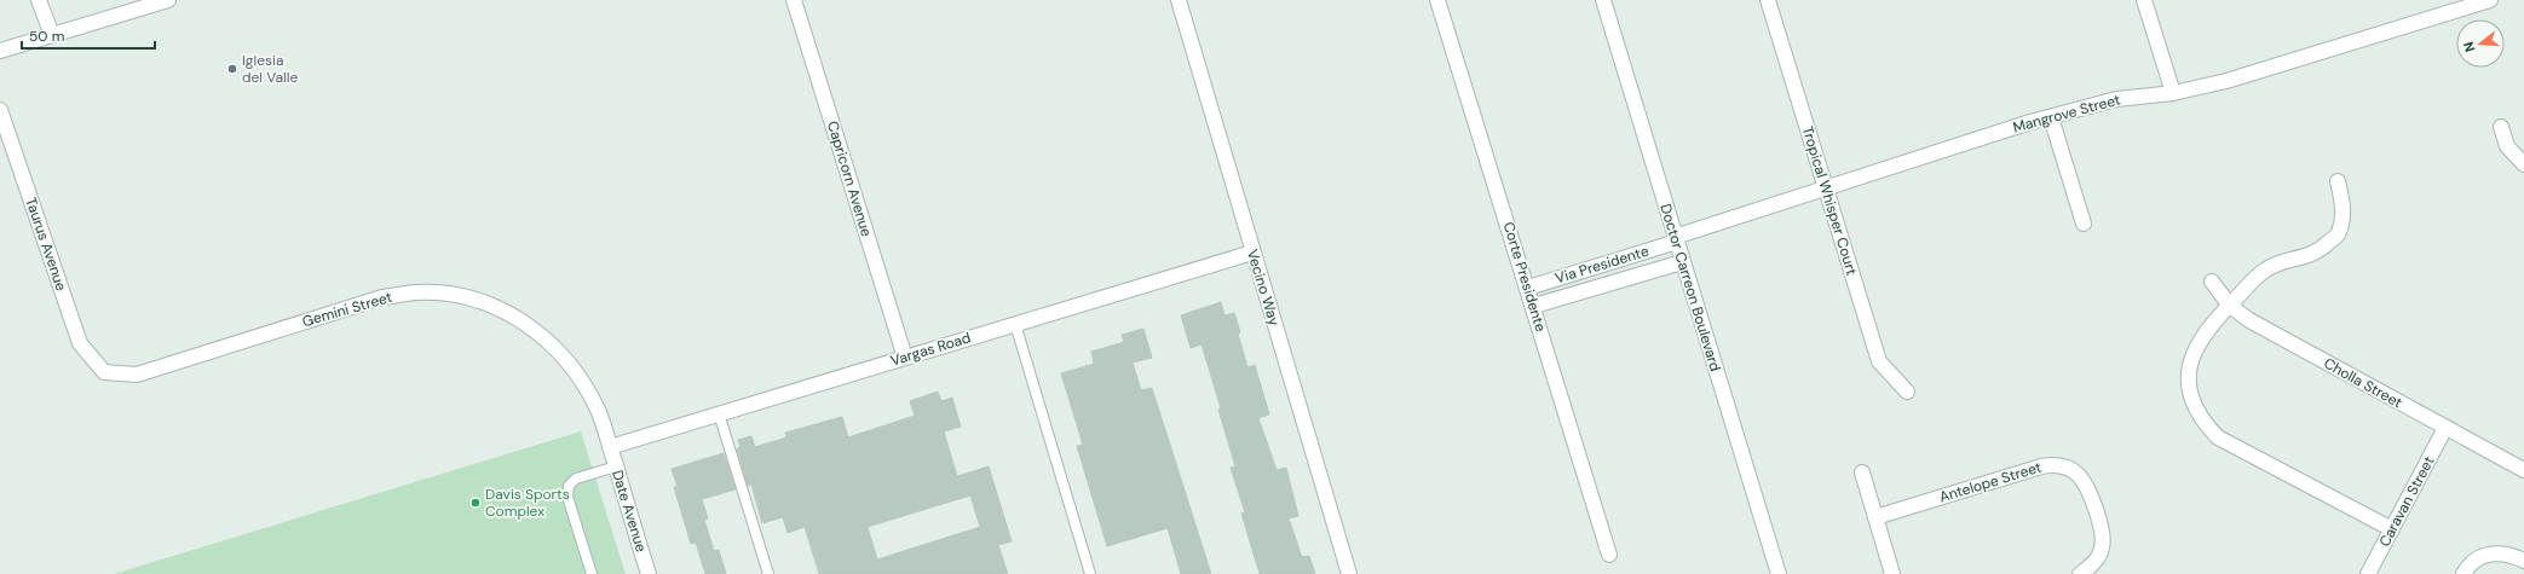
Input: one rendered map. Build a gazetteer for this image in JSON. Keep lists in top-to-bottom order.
{
  "streets": {
    "street": [
      "Mangrove Street",
      "Capricorn Avenue",
      "Tropical Whisper Court",
      "Taurus Avenue",
      "Via Presidente",
      "Corte Presidente",
      "Vecino Way",
      "Doctor Carreon Boulevard",
      "Gemini Street",
      "Vargas Road",
      "Cholla Street",
      "Antelope Street",
      "Caravan Street",
      "Date Avenue"
    ]
  },
  "crossings": [
    ["Mangrove Street", "Tropical Whisper Court"],
    ["Mangrove Street", "Via Presidente"],
    ["Mangrove Street", "Doctor Carreon Boulevard"],
    ["Capricorn Avenue", "Vargas Road"],
    ["Taurus Avenue", "Gemini Street"],
    ["Via Presidente", "Corte Presidente"],
    ["Via Presidente", "Doctor Carreon Boulevard"],
    ["Vecino Way", "Vargas Road"],
    ["Gemini Street", "Vargas Road"],
    ["Gemini Street", "Date Avenue"],
    ["Vargas Road", "Date Avenue"],
    ["Cholla Street", "Caravan Street"]
  ],
  "places": ["Iglesia del Valle", "Davis Sports Complex"],
  "scale_bar": "50 m",
  "north": "left"
}
